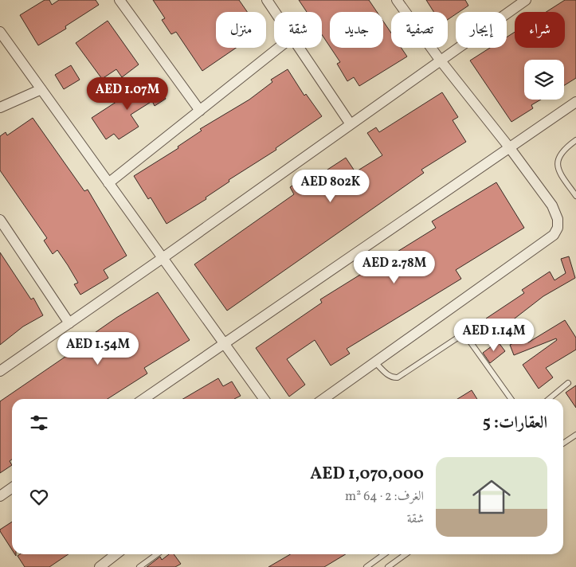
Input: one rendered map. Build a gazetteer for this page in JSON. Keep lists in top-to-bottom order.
{
  "page": {
    "chip": [
      "شراء",
      "إيجار",
      "تصفية",
      "جديد",
      "شقة",
      "منزل"
    ],
    "price": [
      "AED 1.07M",
      "AED 802K",
      "AED 2.78M",
      "AED 1.14M",
      "AED 1.54M"
    ],
    "heading": "العقارات: 5",
    "list": [
      {
        "name": "AED 1,070,000",
        "note": "الغرف: 2 · 64 m² · شقة"
      }
    ]
  }
}
